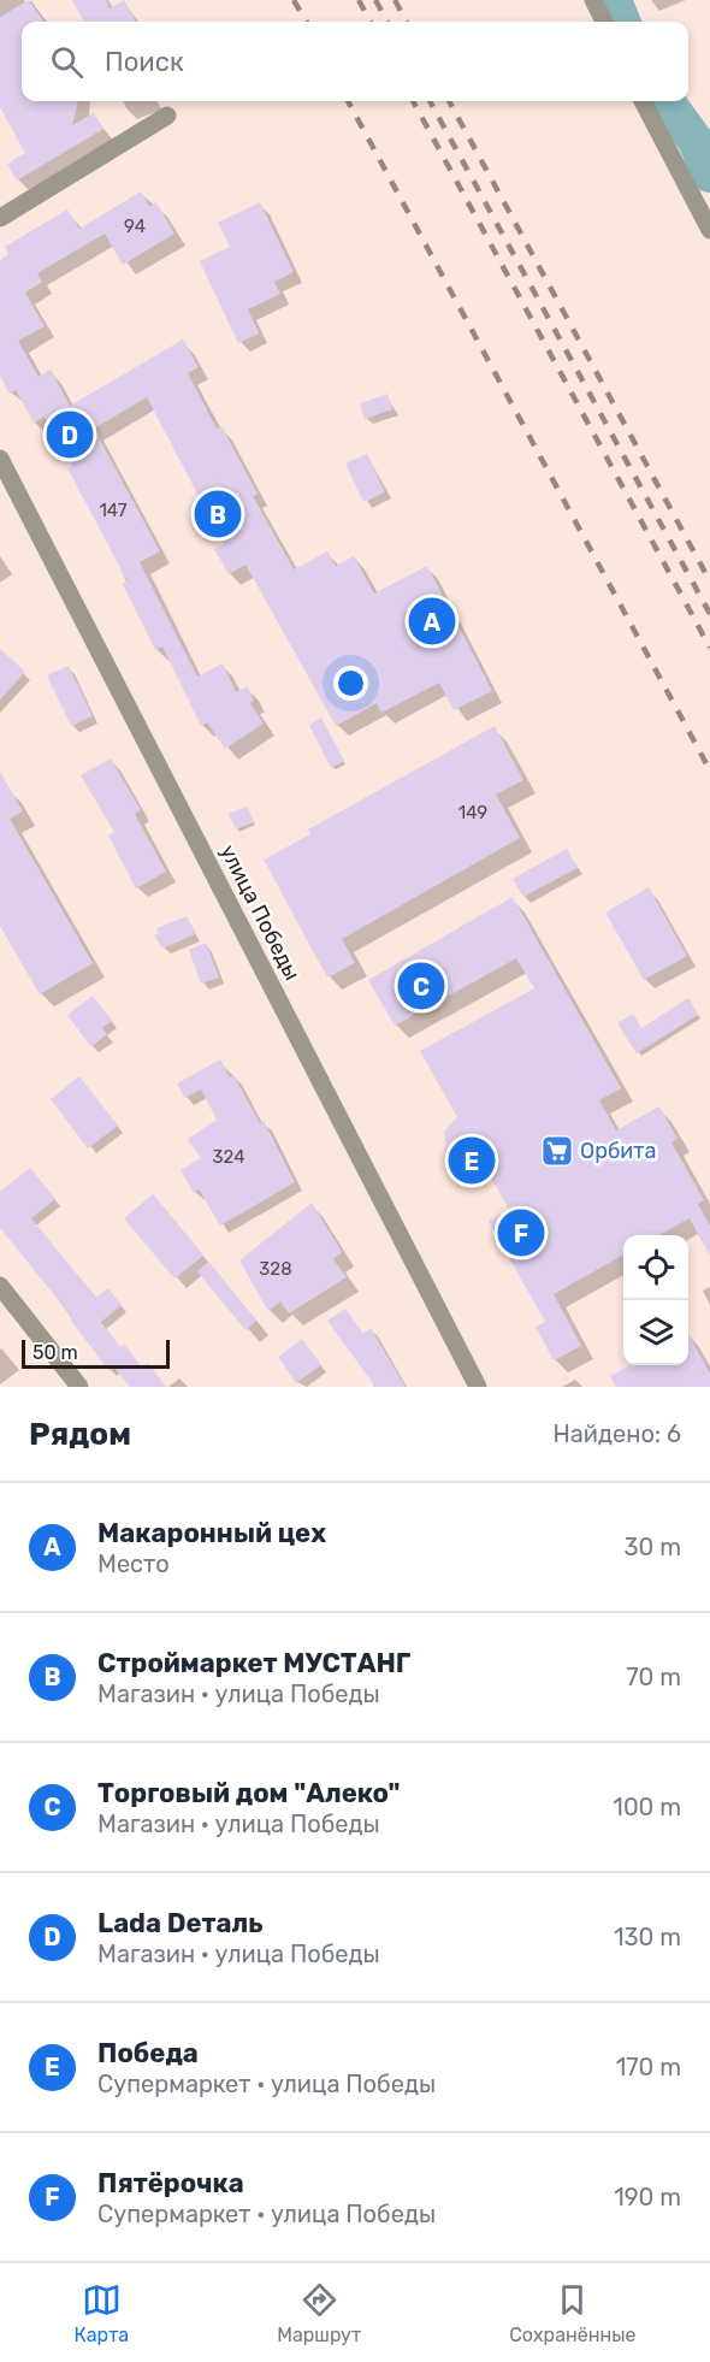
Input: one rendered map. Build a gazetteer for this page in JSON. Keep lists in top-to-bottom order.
{
  "streets": {
    "street": ["улица Победы"]
  },
  "places": {
    "supermarket": ["Орбита"]
  },
  "house_numbers": [
    "94",
    "147",
    "149",
    "324",
    "328"
  ],
  "scale_bar": "50 m",
  "page": {
    "search": "Поиск",
    "pins": [
      "D",
      "B",
      "A",
      "C",
      "E",
      "F"
    ],
    "scale": "50 m",
    "heading": ["Рядом", "Найдено: 6"],
    "list": [
      {
        "mark": "A",
        "name": "Макаронный цех",
        "note": "Место",
        "value": "30 m"
      },
      {
        "mark": "B",
        "name": "Строймаркет МУСТАНГ",
        "note": "Магазин · улица Победы",
        "value": "70 m"
      },
      {
        "mark": "C",
        "name": "Торговый дом \"Алеко\"",
        "note": "Магазин · улица Победы",
        "value": "100 m"
      },
      {
        "mark": "D",
        "name": "Lada Dеталь",
        "note": "Магазин · улица Победы",
        "value": "130 m"
      },
      {
        "mark": "E",
        "name": "Победа",
        "note": "Супермаркет · улица Победы",
        "value": "170 m"
      },
      {
        "mark": "F",
        "name": "Пятёрочка",
        "note": "Супермаркет · улица Победы",
        "value": "190 m"
      }
    ],
    "nav": ["Карта", "Маршрут", "Сохранённые"]
  }
}
